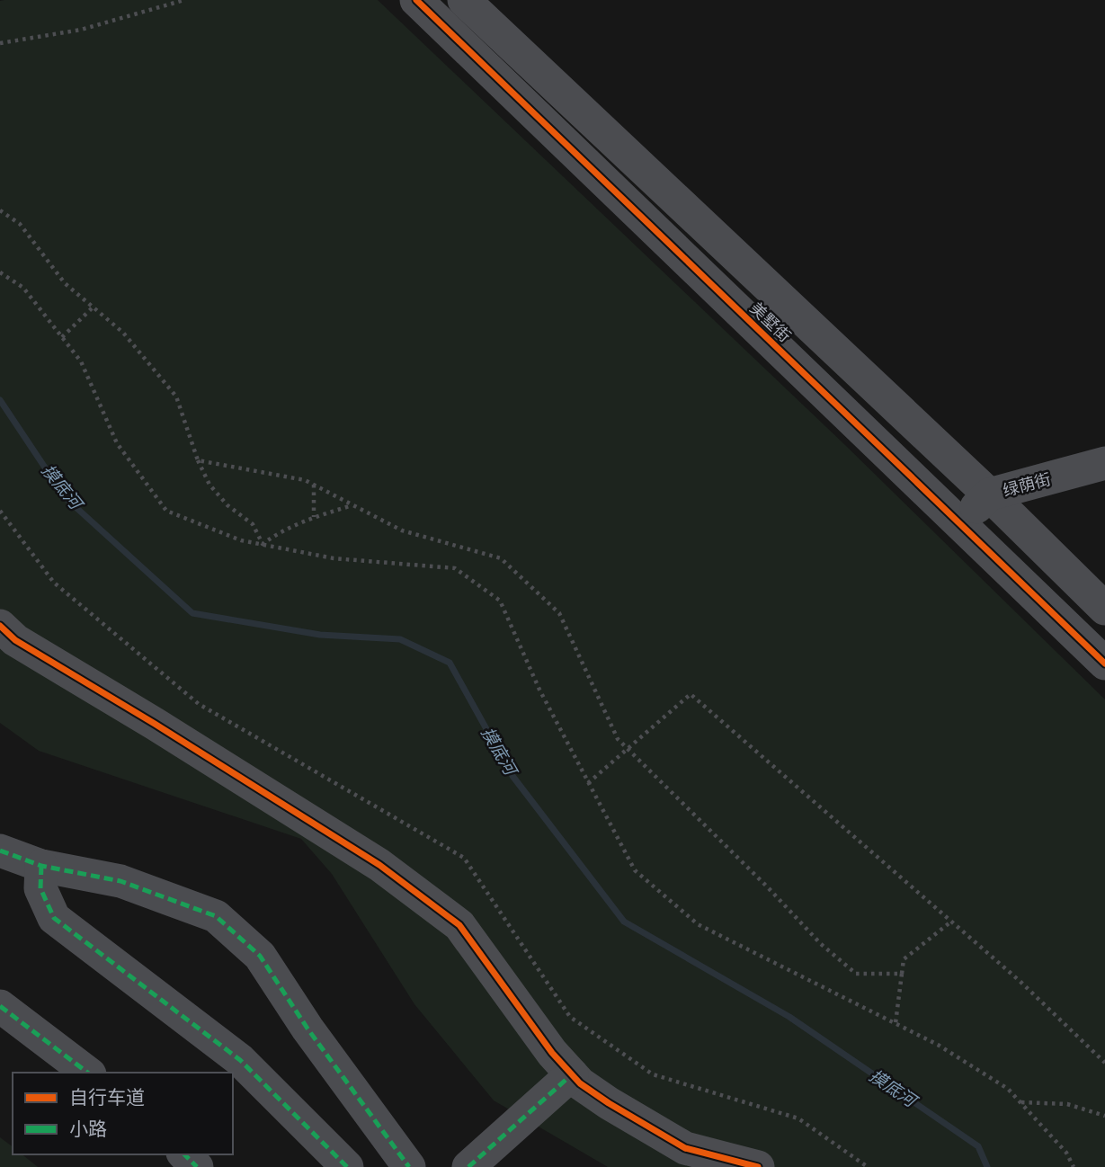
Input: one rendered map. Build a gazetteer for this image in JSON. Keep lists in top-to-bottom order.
{
  "streets": {
    "street": ["美墅街", "绿荫街"]
  },
  "crossings": [
    ["美墅街", "绿荫街"]
  ],
  "water": ["摸底河"],
  "legend": ["自行车道", "小路"]
}
